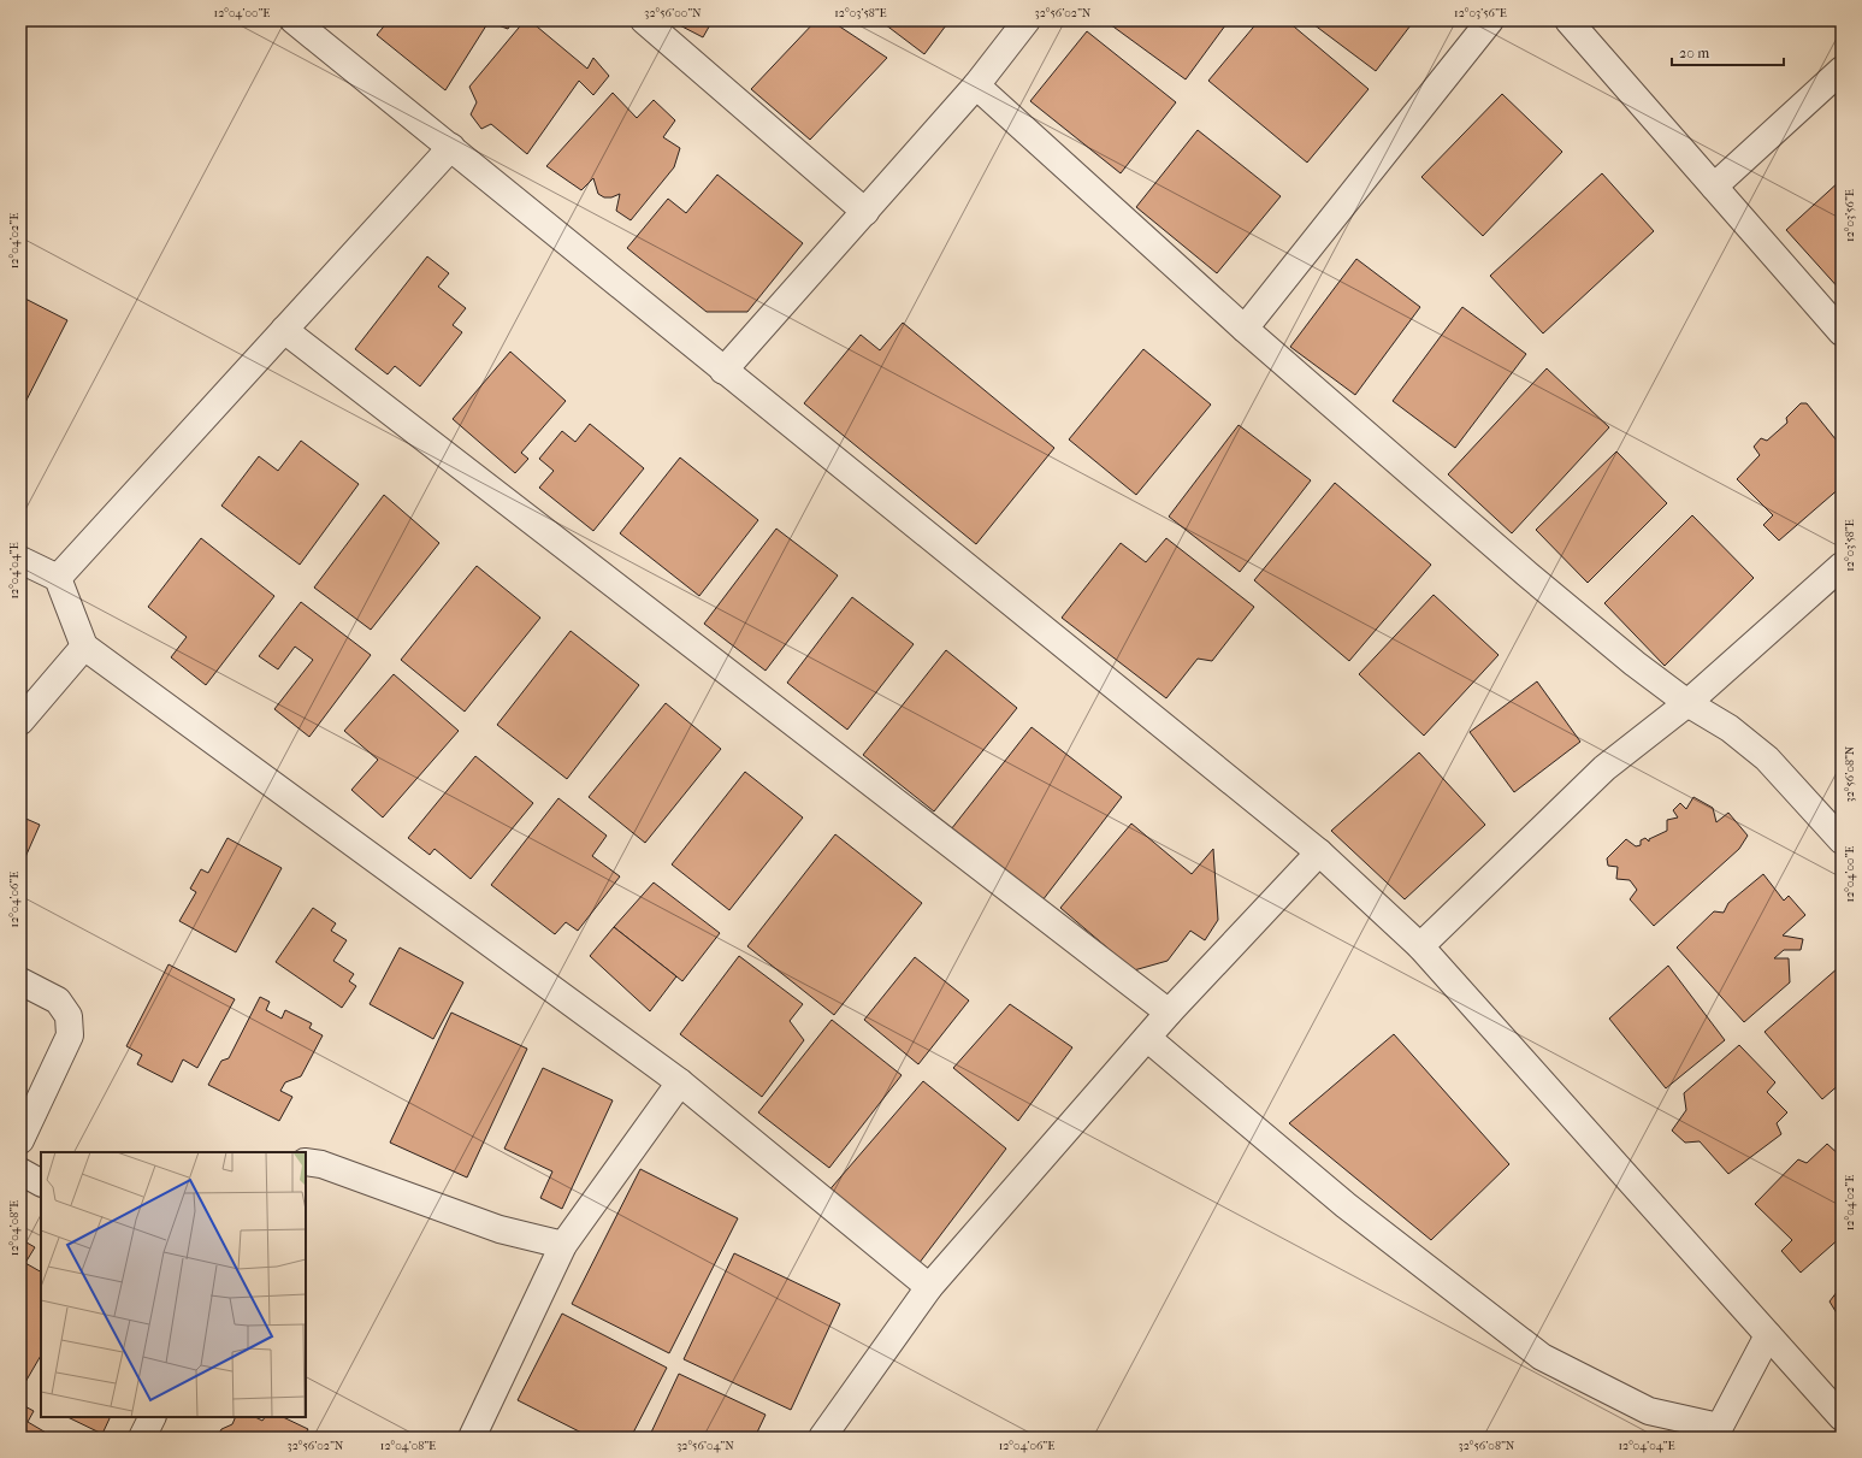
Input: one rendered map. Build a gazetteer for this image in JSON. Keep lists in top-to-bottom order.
{
  "scale_bar": "20 m",
  "coordinates": [
    "12°04'00\"E",
    "32°56'00\"N",
    "12°03'58\"E",
    "32°56'02\"N",
    "12°03'56\"E",
    "12°04'02\"E",
    "12°04'04\"E",
    "32°56'08\"N",
    "12°04'06\"E",
    "12°04'08\"E",
    "32°56'04\"N"
  ]
}
